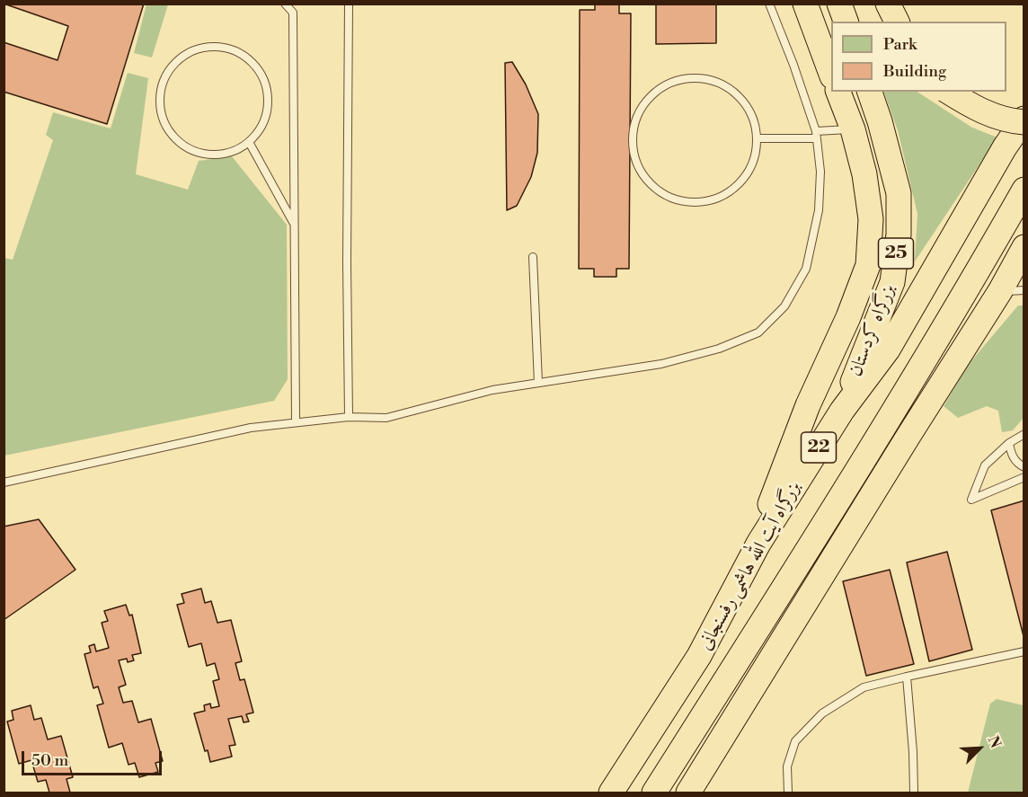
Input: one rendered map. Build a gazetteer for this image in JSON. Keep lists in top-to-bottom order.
{
  "streets": {
    "highway": [
      "25",
      "بزرگراه کردستان",
      "22",
      "بزرگراه آیت الله هاشمی رفسنجانی"
    ]
  },
  "crossings": [
    ["بزرگراه کردستان", "بزرگراه آیت الله هاشمی رفسنجانی"]
  ],
  "legend": ["Park", "Building"],
  "scale_bar": "50 m",
  "north": "top right"
}
